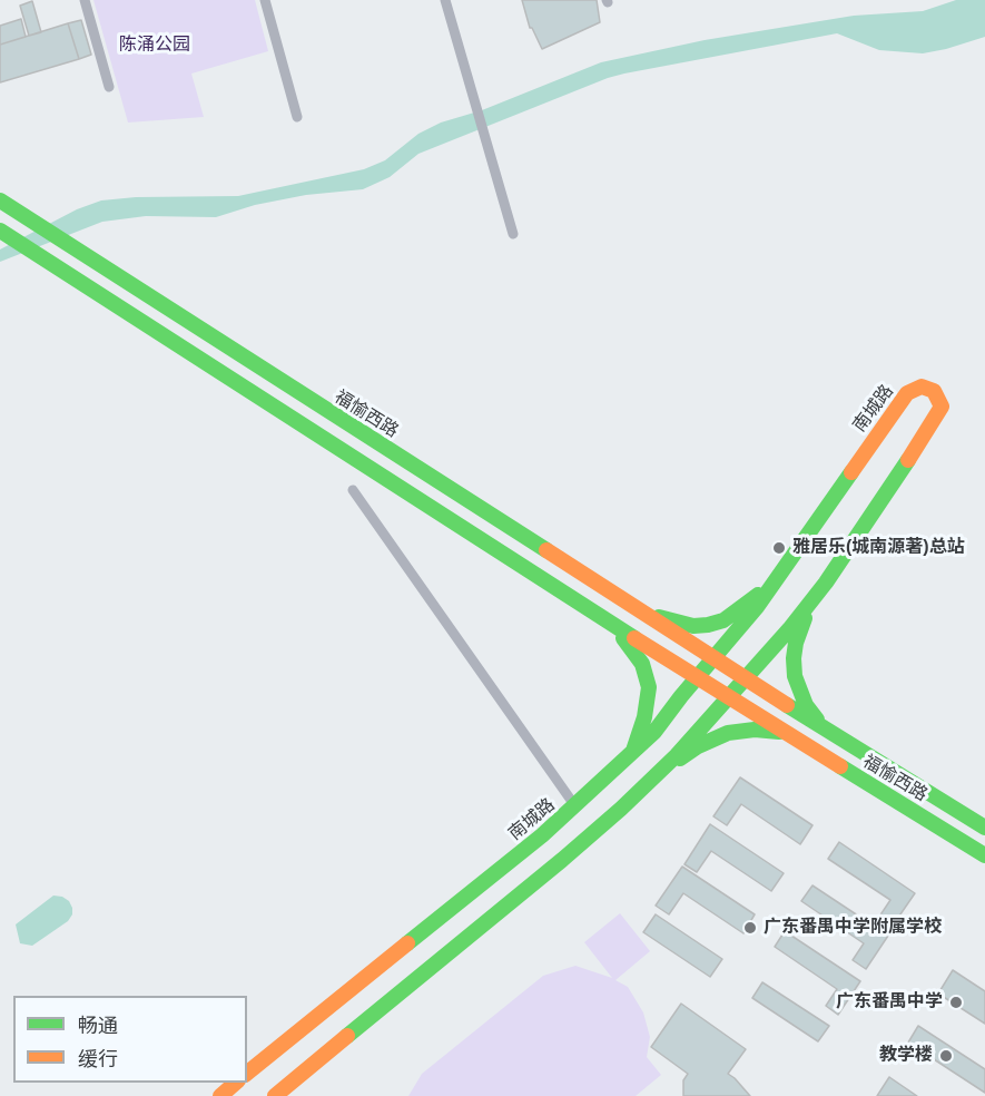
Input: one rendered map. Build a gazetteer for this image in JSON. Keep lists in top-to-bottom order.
{
  "streets": {
    "street": ["南城路", "福愉西路"]
  },
  "crossings": [
    ["南城路", "福愉西路"]
  ],
  "parks": ["陈涌公园"],
  "places": [
    "雅居乐(城南源著)总站",
    "广东番禺中学附属学校",
    "广东番禺中学",
    "教学楼"
  ],
  "legend": ["畅通", "缓行"]
}
